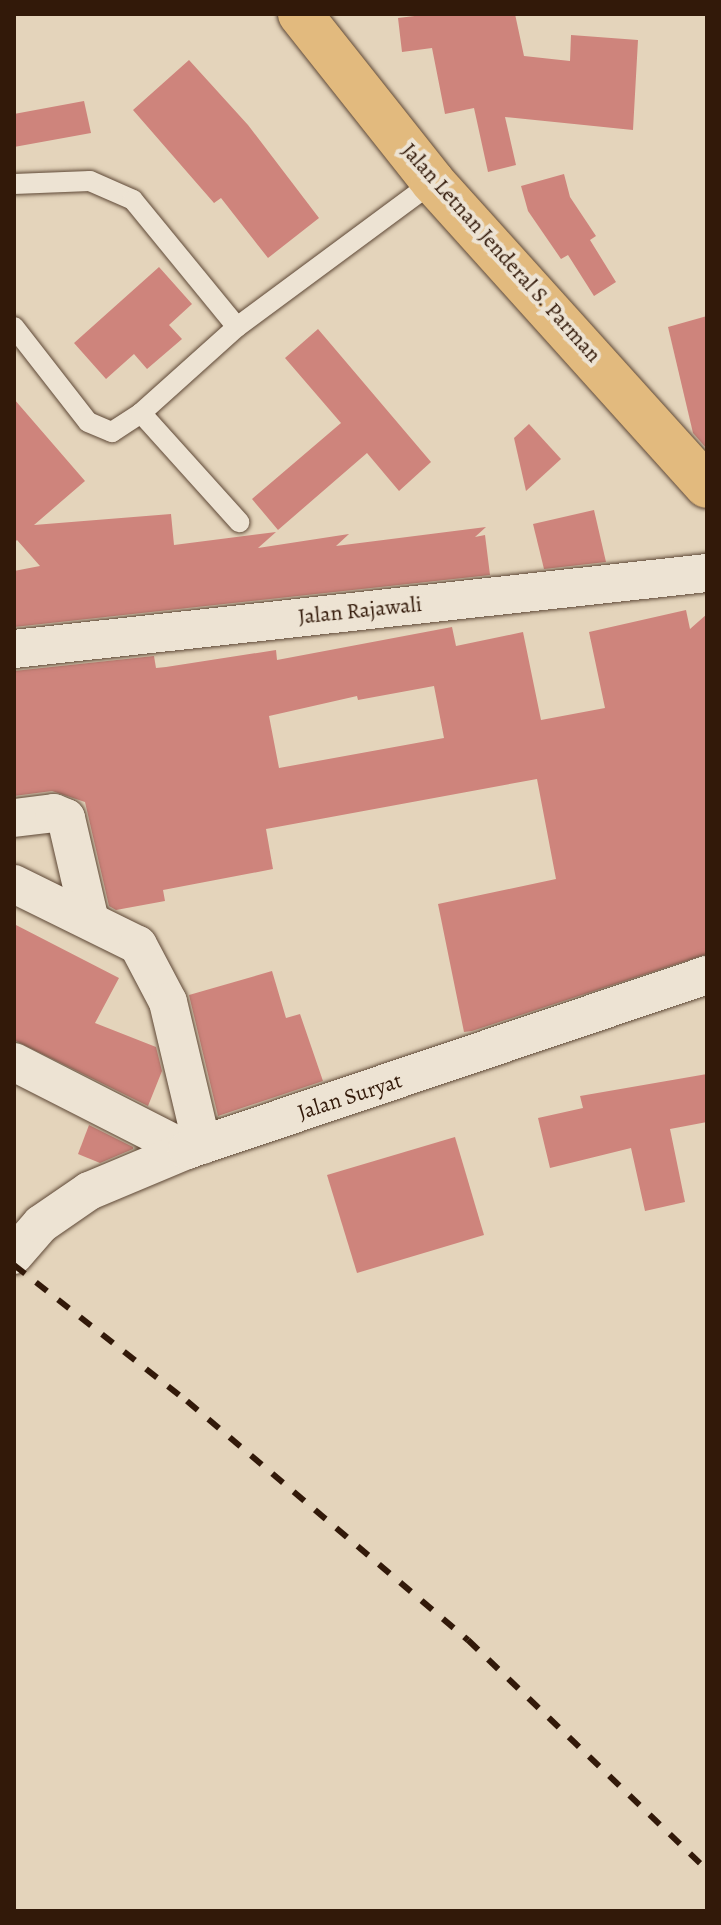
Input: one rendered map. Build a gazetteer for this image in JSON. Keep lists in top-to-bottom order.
{
  "streets": {
    "highway": ["Jalan Letnan Jenderal S. Parman"],
    "street": ["Jalan Rajawali", "Jalan Suryat"]
  }
}
